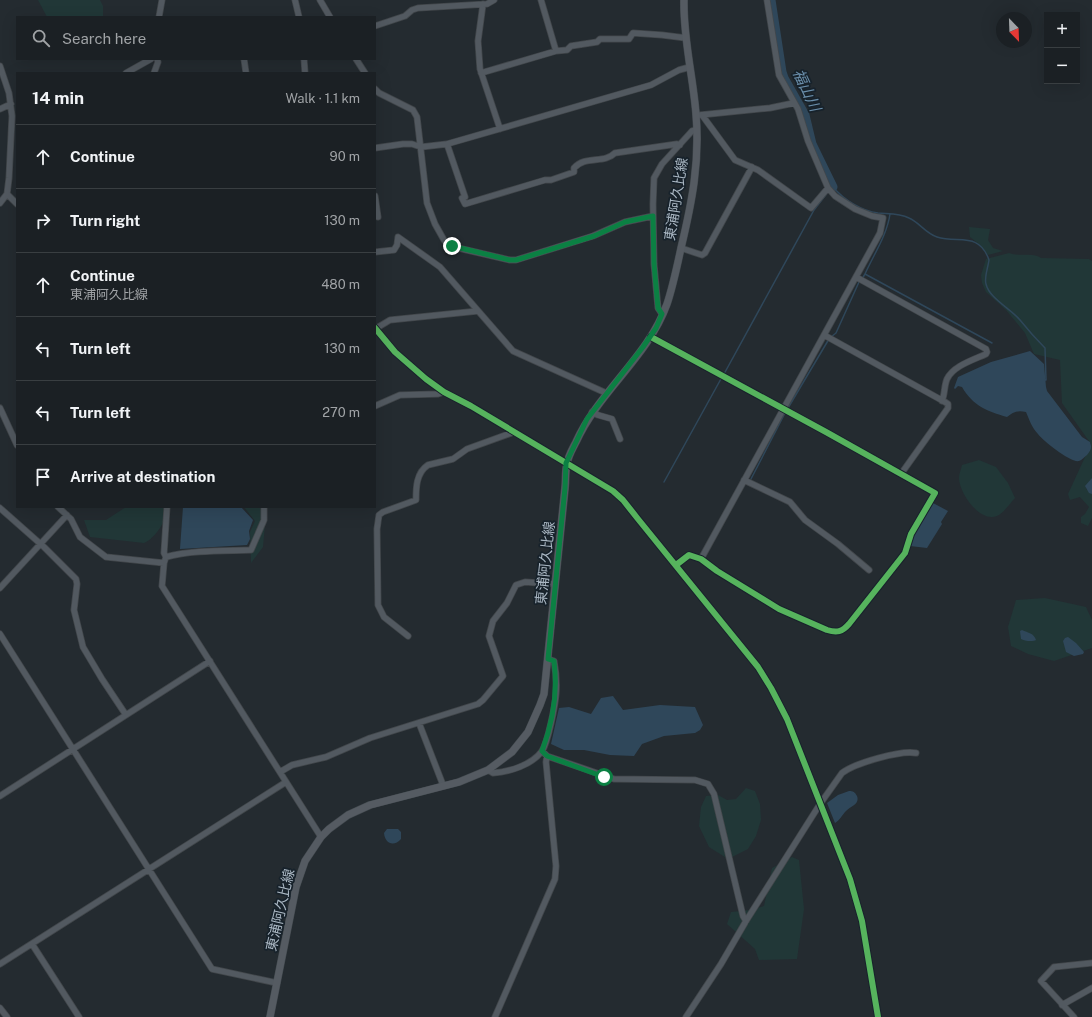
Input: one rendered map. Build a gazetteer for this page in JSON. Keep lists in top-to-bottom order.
{
  "streets": {
    "main road": ["東浦阿久比線"]
  },
  "water": ["福山川"],
  "north": "bottom right",
  "page": {
    "map_buttons": ["+", "−"],
    "search": "Search here",
    "heading": ["14 min", "Walk · 1.1 km"],
    "list": [
      ["Continue", "90 m"],
      ["Turn right", "130 m"],
      ["Continue", "東浦阿久比線", "480 m"],
      ["Turn left", "130 m"],
      ["Turn left", "270 m"],
      "Arrive at destination"
    ]
  }
}
